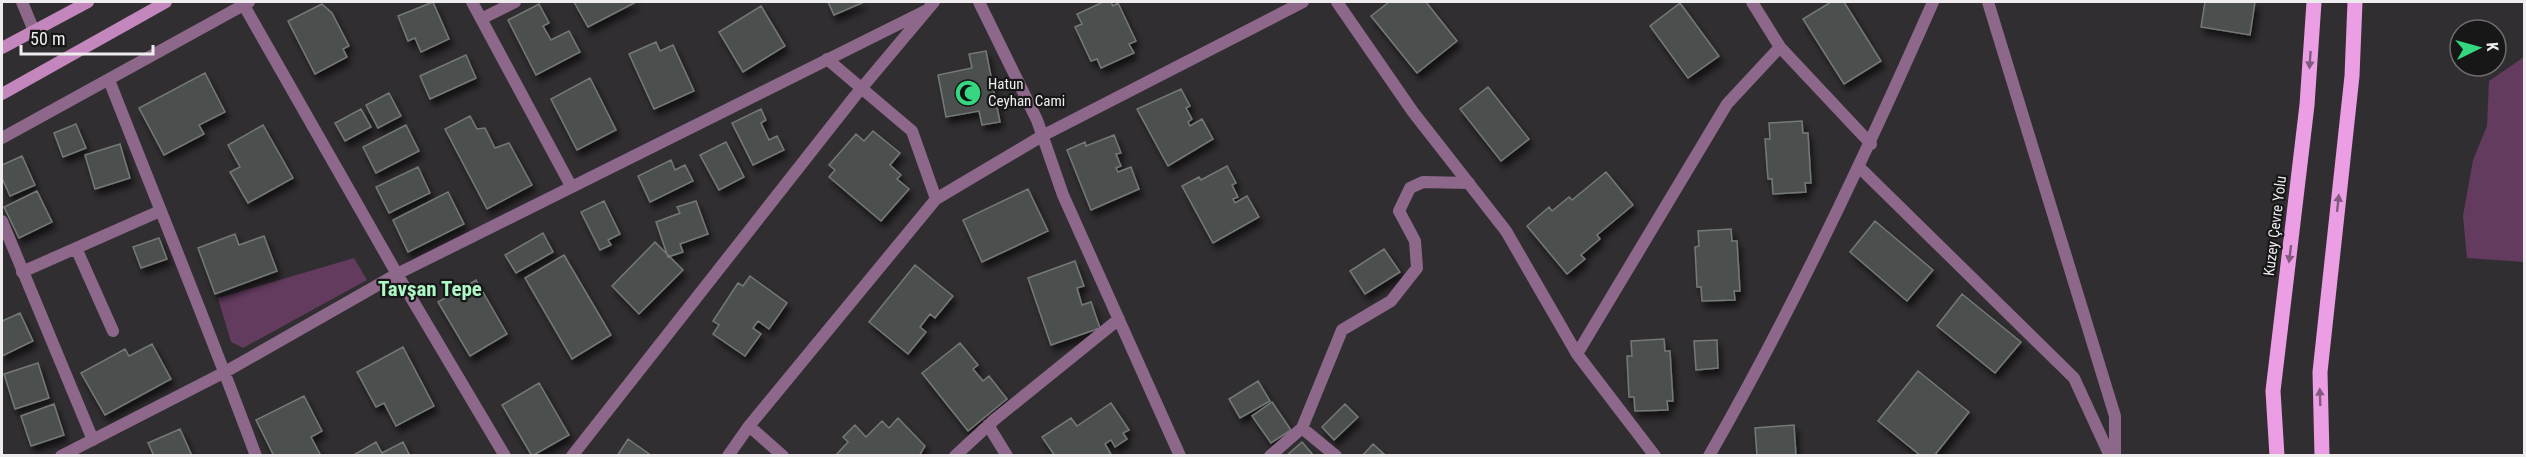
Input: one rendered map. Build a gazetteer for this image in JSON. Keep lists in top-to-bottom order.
{
  "streets": {
    "main road": ["Kuzey Çevre Yolu"]
  },
  "districts": ["Tavşan Tepe"],
  "places": {
    "mosque": ["Hatun Ceyhan Cami"]
  },
  "scale_bar": "50 m",
  "north": "right"
}
